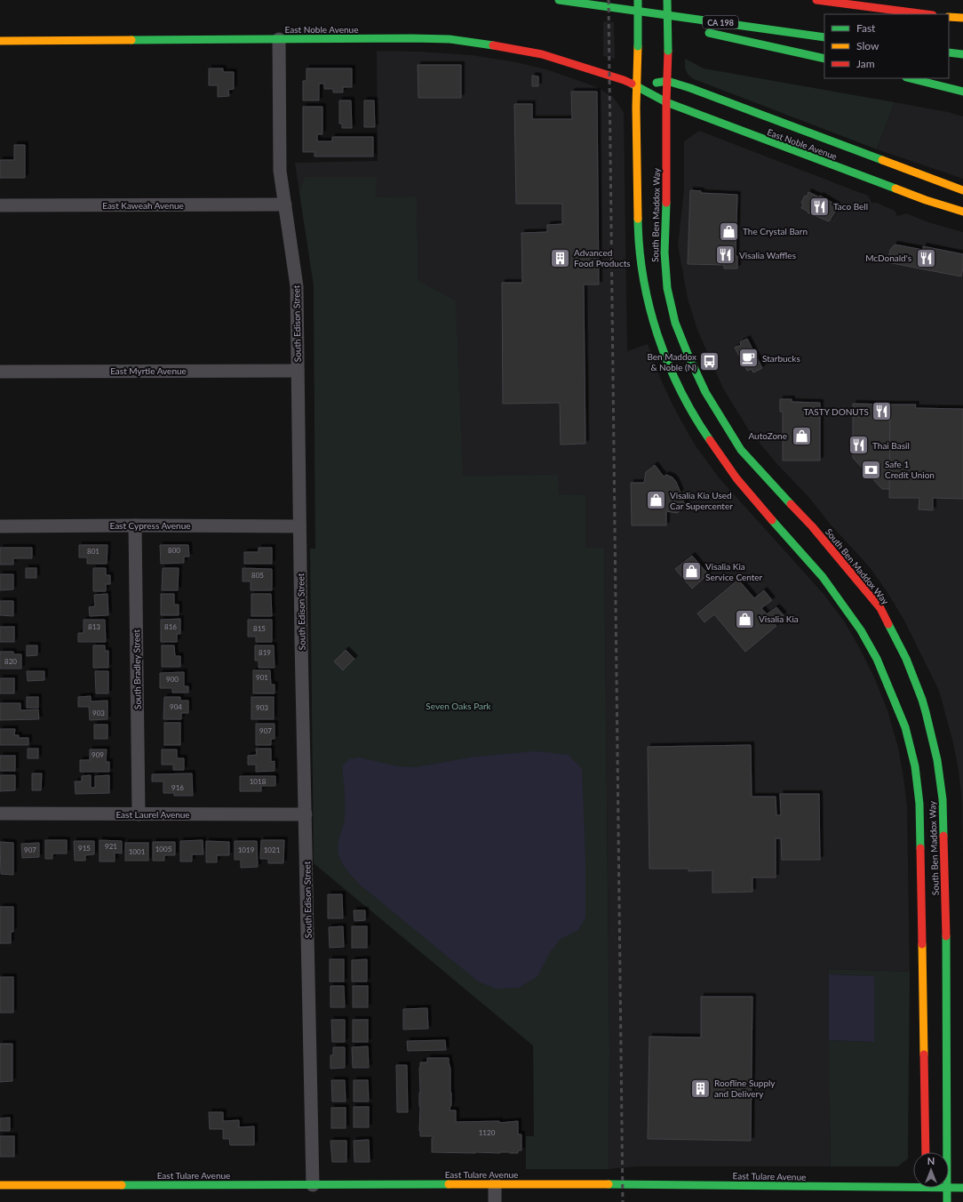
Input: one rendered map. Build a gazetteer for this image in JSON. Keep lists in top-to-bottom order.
{
  "streets": {
    "main road": [
      "CA 198",
      "East Noble Avenue",
      "South Ben Maddox Way",
      "East Tulare Avenue"
    ],
    "street": [
      "East Kaweah Avenue",
      "South Edison Street",
      "East Myrtle Avenue",
      "East Cypress Avenue",
      "South Bradley Street",
      "East Laurel Avenue"
    ]
  },
  "crossings": [
    ["East Noble Avenue", "South Ben Maddox Way"],
    ["East Noble Avenue", "South Edison Street"],
    ["East Kaweah Avenue", "South Edison Street"],
    ["South Edison Street", "East Myrtle Avenue"],
    ["South Edison Street", "East Cypress Avenue"],
    ["South Edison Street", "East Laurel Avenue"],
    ["South Edison Street", "East Tulare Avenue"],
    ["East Cypress Avenue", "South Bradley Street"],
    ["South Bradley Street", "East Laurel Avenue"]
  ],
  "parks": ["Seven Oaks Park"],
  "places": {
    "restaurant": [
      "Taco Bell",
      "Visalia Waffles",
      "McDonald's",
      "TASTY DONUTS",
      "Thai Basil"
    ],
    "shop": [
      "The Crystal Barn",
      "AutoZone",
      "Visalia Kia Used Car Supercenter",
      "Visalia Kia Service Center",
      "Visalia Kia"
    ],
    "building": ["Advanced Food Products", "Roofline Supply and Delivery"],
    "cafe": ["Starbucks"],
    "bus stop": ["Ben Maddox & Noble (N)"],
    "bank": ["Safe 1 Credit Union"]
  },
  "house_numbers": [
    "800",
    "801",
    "805",
    "813",
    "816",
    "815",
    "819",
    "820",
    "901",
    "900",
    "904",
    "903",
    "903",
    "907",
    "909",
    "1018",
    "916",
    "921",
    "915",
    "1005",
    "907",
    "1019",
    "1021",
    "1001",
    "1120"
  ],
  "legend": ["Fast", "Slow", "Jam"],
  "north": "top"
}
